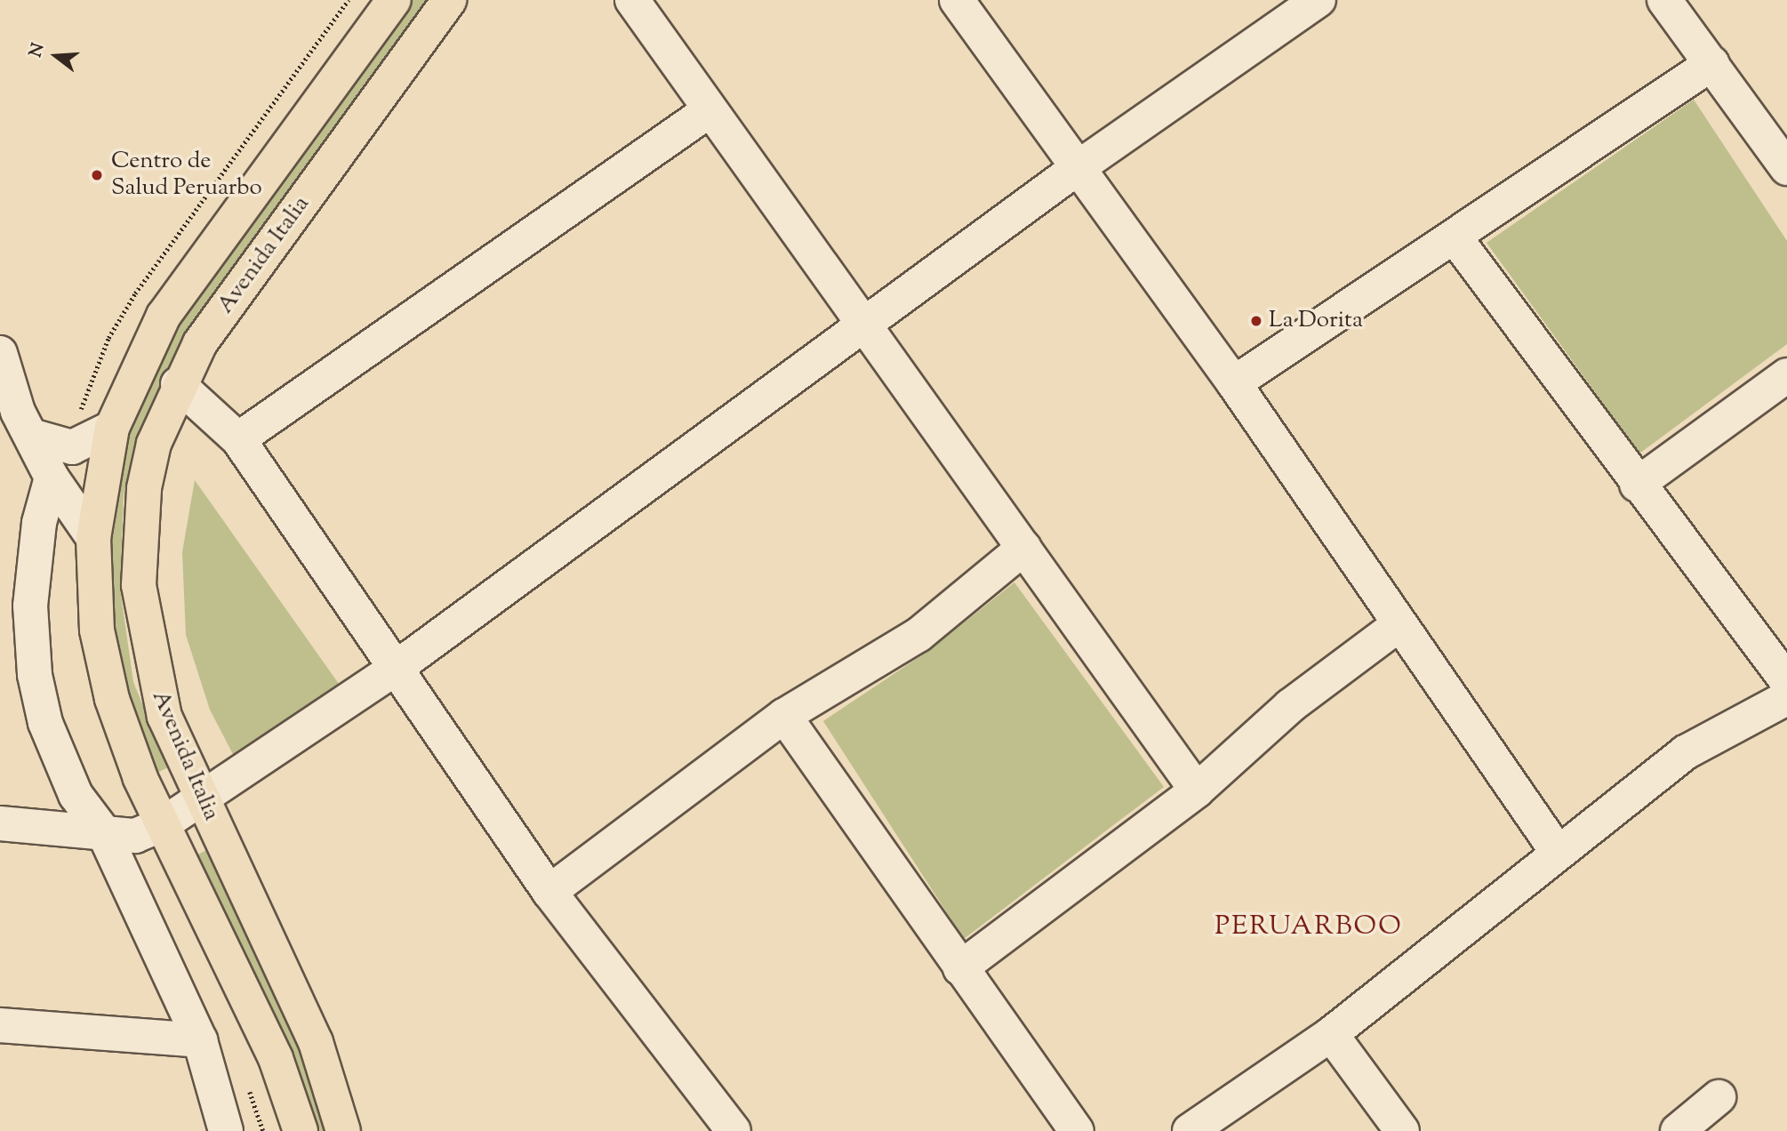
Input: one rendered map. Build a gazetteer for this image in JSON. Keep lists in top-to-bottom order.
{
  "streets": {
    "main road": ["Avenida Italia"]
  },
  "districts": ["PERUARBOO"],
  "places": ["Centro de Salud Peruarbo", "La Dorita"],
  "north": "left"
}
